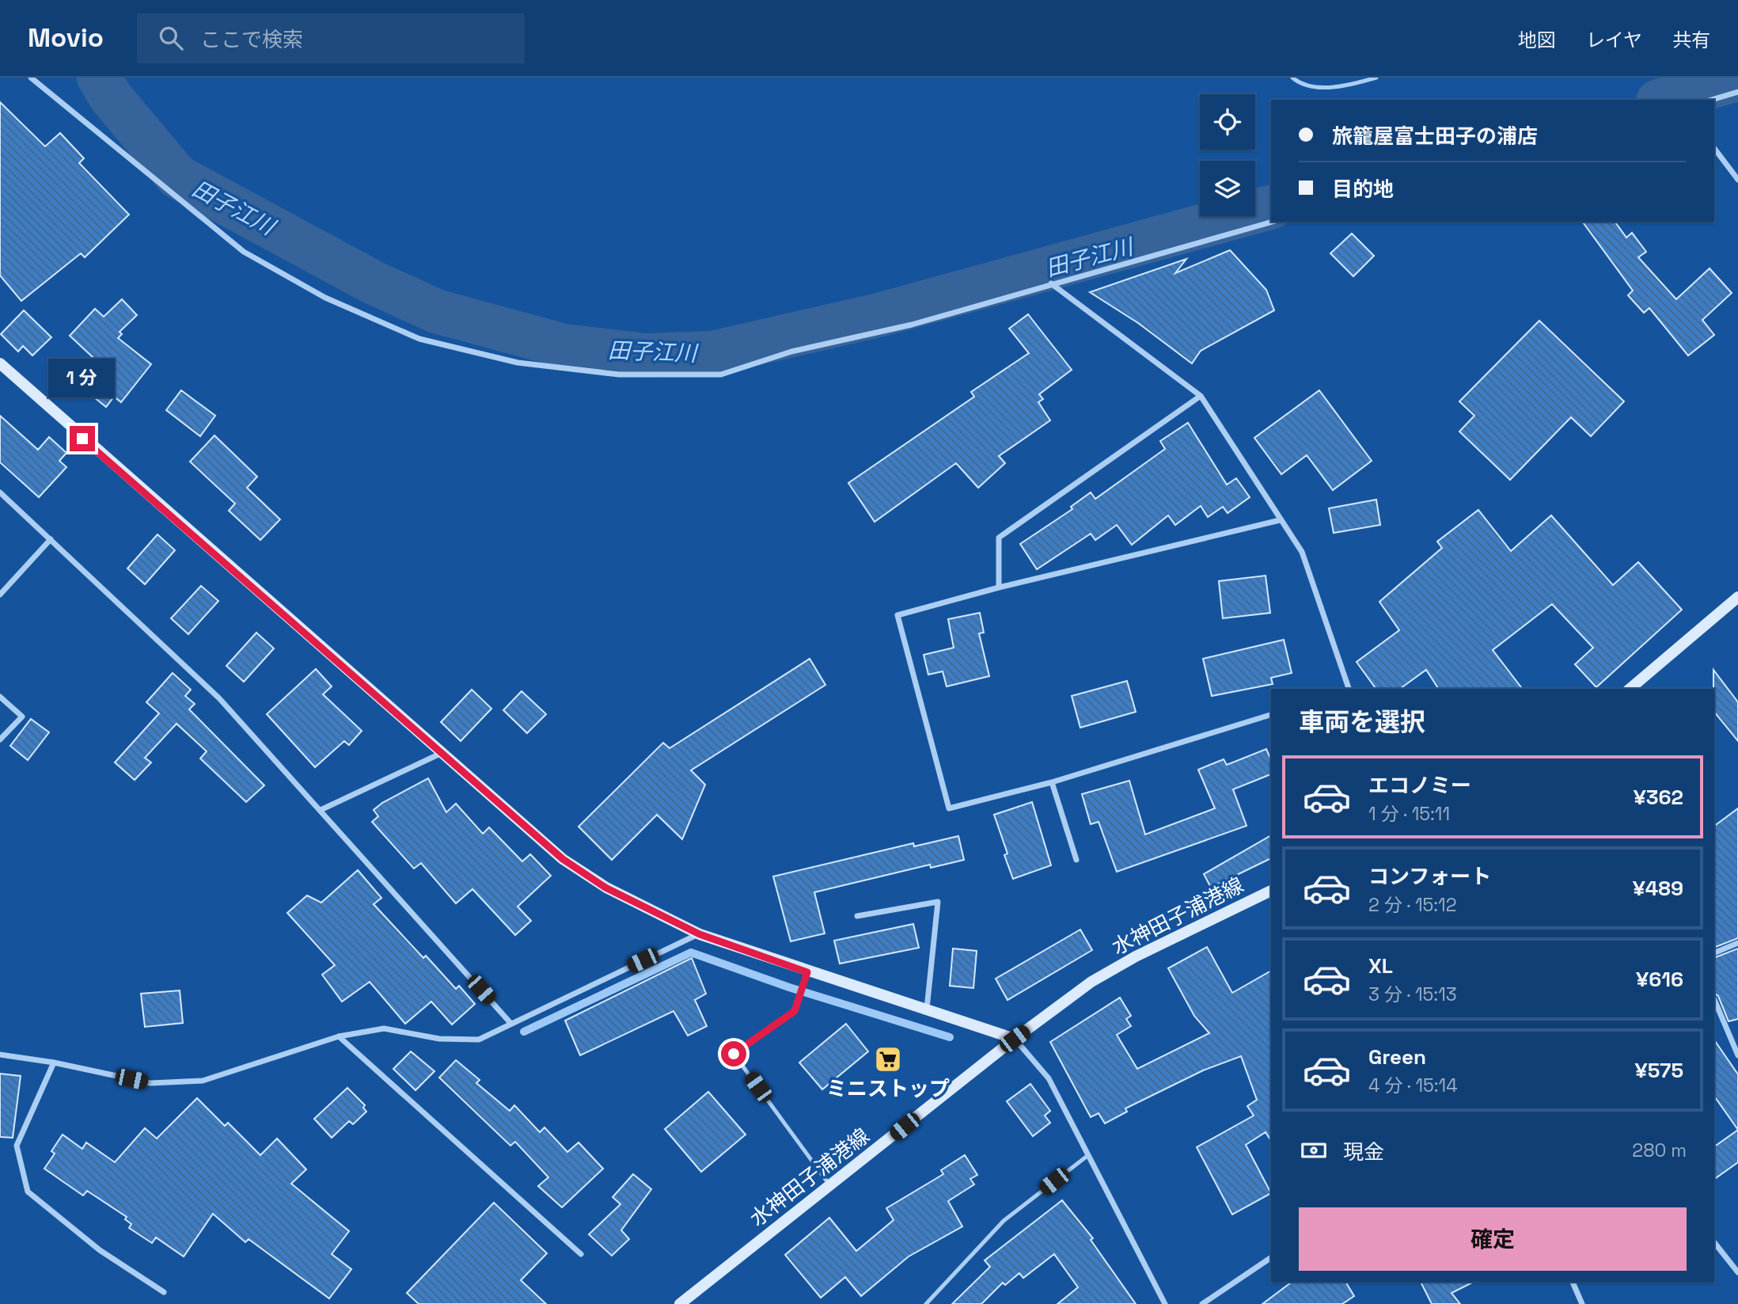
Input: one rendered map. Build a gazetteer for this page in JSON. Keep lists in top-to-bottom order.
{
  "streets": {
    "street": ["水神田子浦港線"]
  },
  "water": ["田子江川"],
  "places": {
    "supermarket": ["ミニストップ"]
  },
  "page": {
    "header": "Movio",
    "search": "ここで検索",
    "nav": ["地図", "レイヤ", "共有"],
    "banner": ["旅籠屋富士田子の浦店", "目的地"],
    "bubble": "1 分",
    "heading": "車両を選択",
    "list": [
      {
        "name": "エコノミー",
        "note": "1 分 · 15:11",
        "value": "¥362"
      },
      {
        "name": "コンフォート",
        "note": "2 分 · 15:12",
        "value": "¥489"
      },
      {
        "name": "XL",
        "note": "3 分 · 15:13",
        "value": "¥616"
      },
      {
        "name": "Green",
        "note": "4 分 · 15:14",
        "value": "¥575"
      }
    ],
    "pay": ["現金", "280 m"],
    "buttons": "確定"
  }
}
